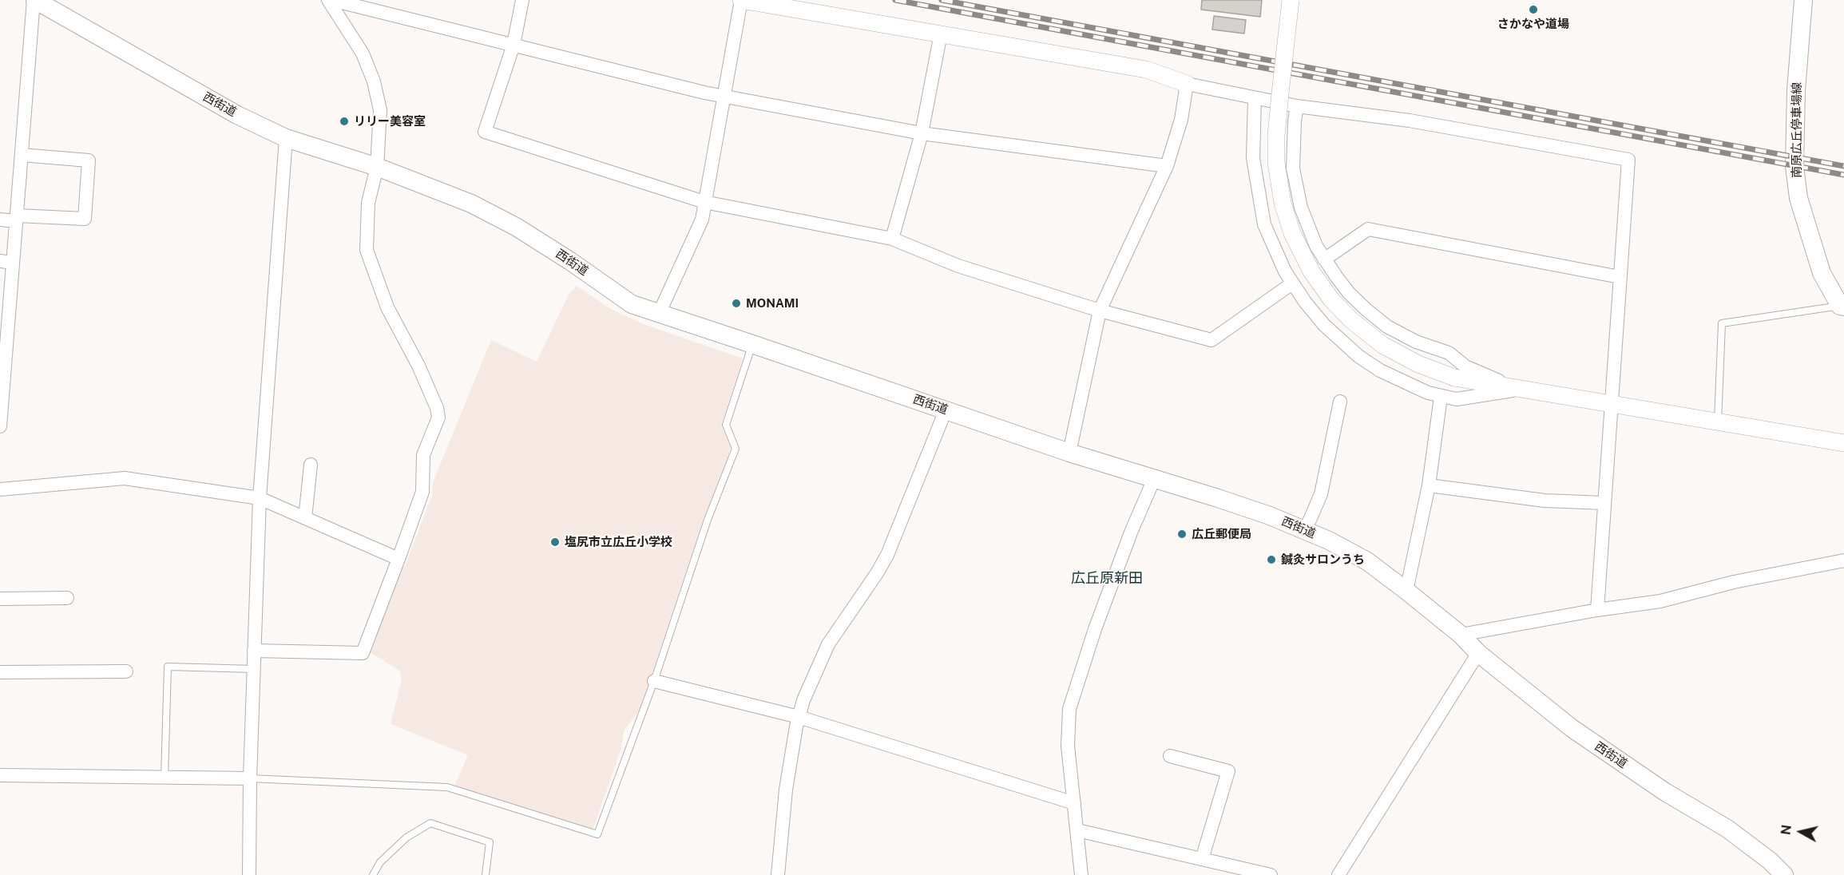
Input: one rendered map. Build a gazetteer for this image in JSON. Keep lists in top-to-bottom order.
{
  "streets": {
    "main road": ["西街道", "南原広丘停車場線"]
  },
  "districts": ["広丘原新田"],
  "places": [
    "さかなや道場",
    "リリー美容室",
    "MONAMI",
    "広丘郵便局",
    "塩尻市立広丘小学校",
    "鍼灸サロンうち"
  ],
  "north": "left"
}
